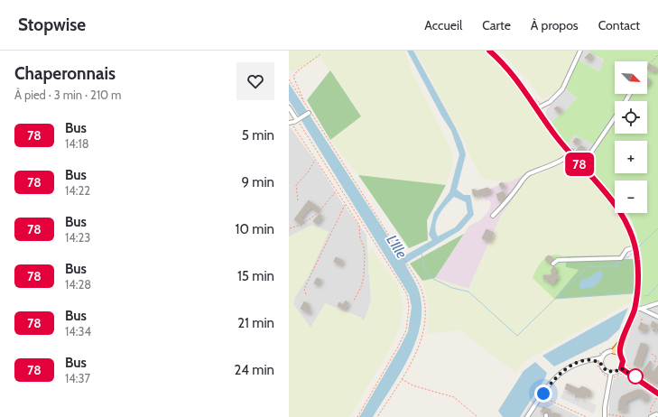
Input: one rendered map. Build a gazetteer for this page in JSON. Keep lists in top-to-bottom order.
{
  "water": ["L'Ille"],
  "lines": ["bus line 78"],
  "north": "bottom right",
  "page": {
    "header": "Stopwise",
    "nav": [
      "Accueil",
      "Carte",
      "À propos",
      "Contact"
    ],
    "heading": ["Chaperonnais", "À pied · 3 min · 210 m"],
    "on_map": "78",
    "map_buttons": ["+", "−"],
    "list": [
      {
        "mark": "78",
        "name": "Bus",
        "note": "14:18",
        "value": "5 min"
      },
      {
        "mark": "78",
        "name": "Bus",
        "note": "14:22",
        "value": "9 min"
      },
      {
        "mark": "78",
        "name": "Bus",
        "note": "14:23",
        "value": "10 min"
      },
      {
        "mark": "78",
        "name": "Bus",
        "note": "14:28",
        "value": "15 min"
      },
      {
        "mark": "78",
        "name": "Bus",
        "note": "14:34",
        "value": "21 min"
      },
      {
        "mark": "78",
        "name": "Bus",
        "note": "14:37",
        "value": "24 min"
      }
    ]
  }
}
